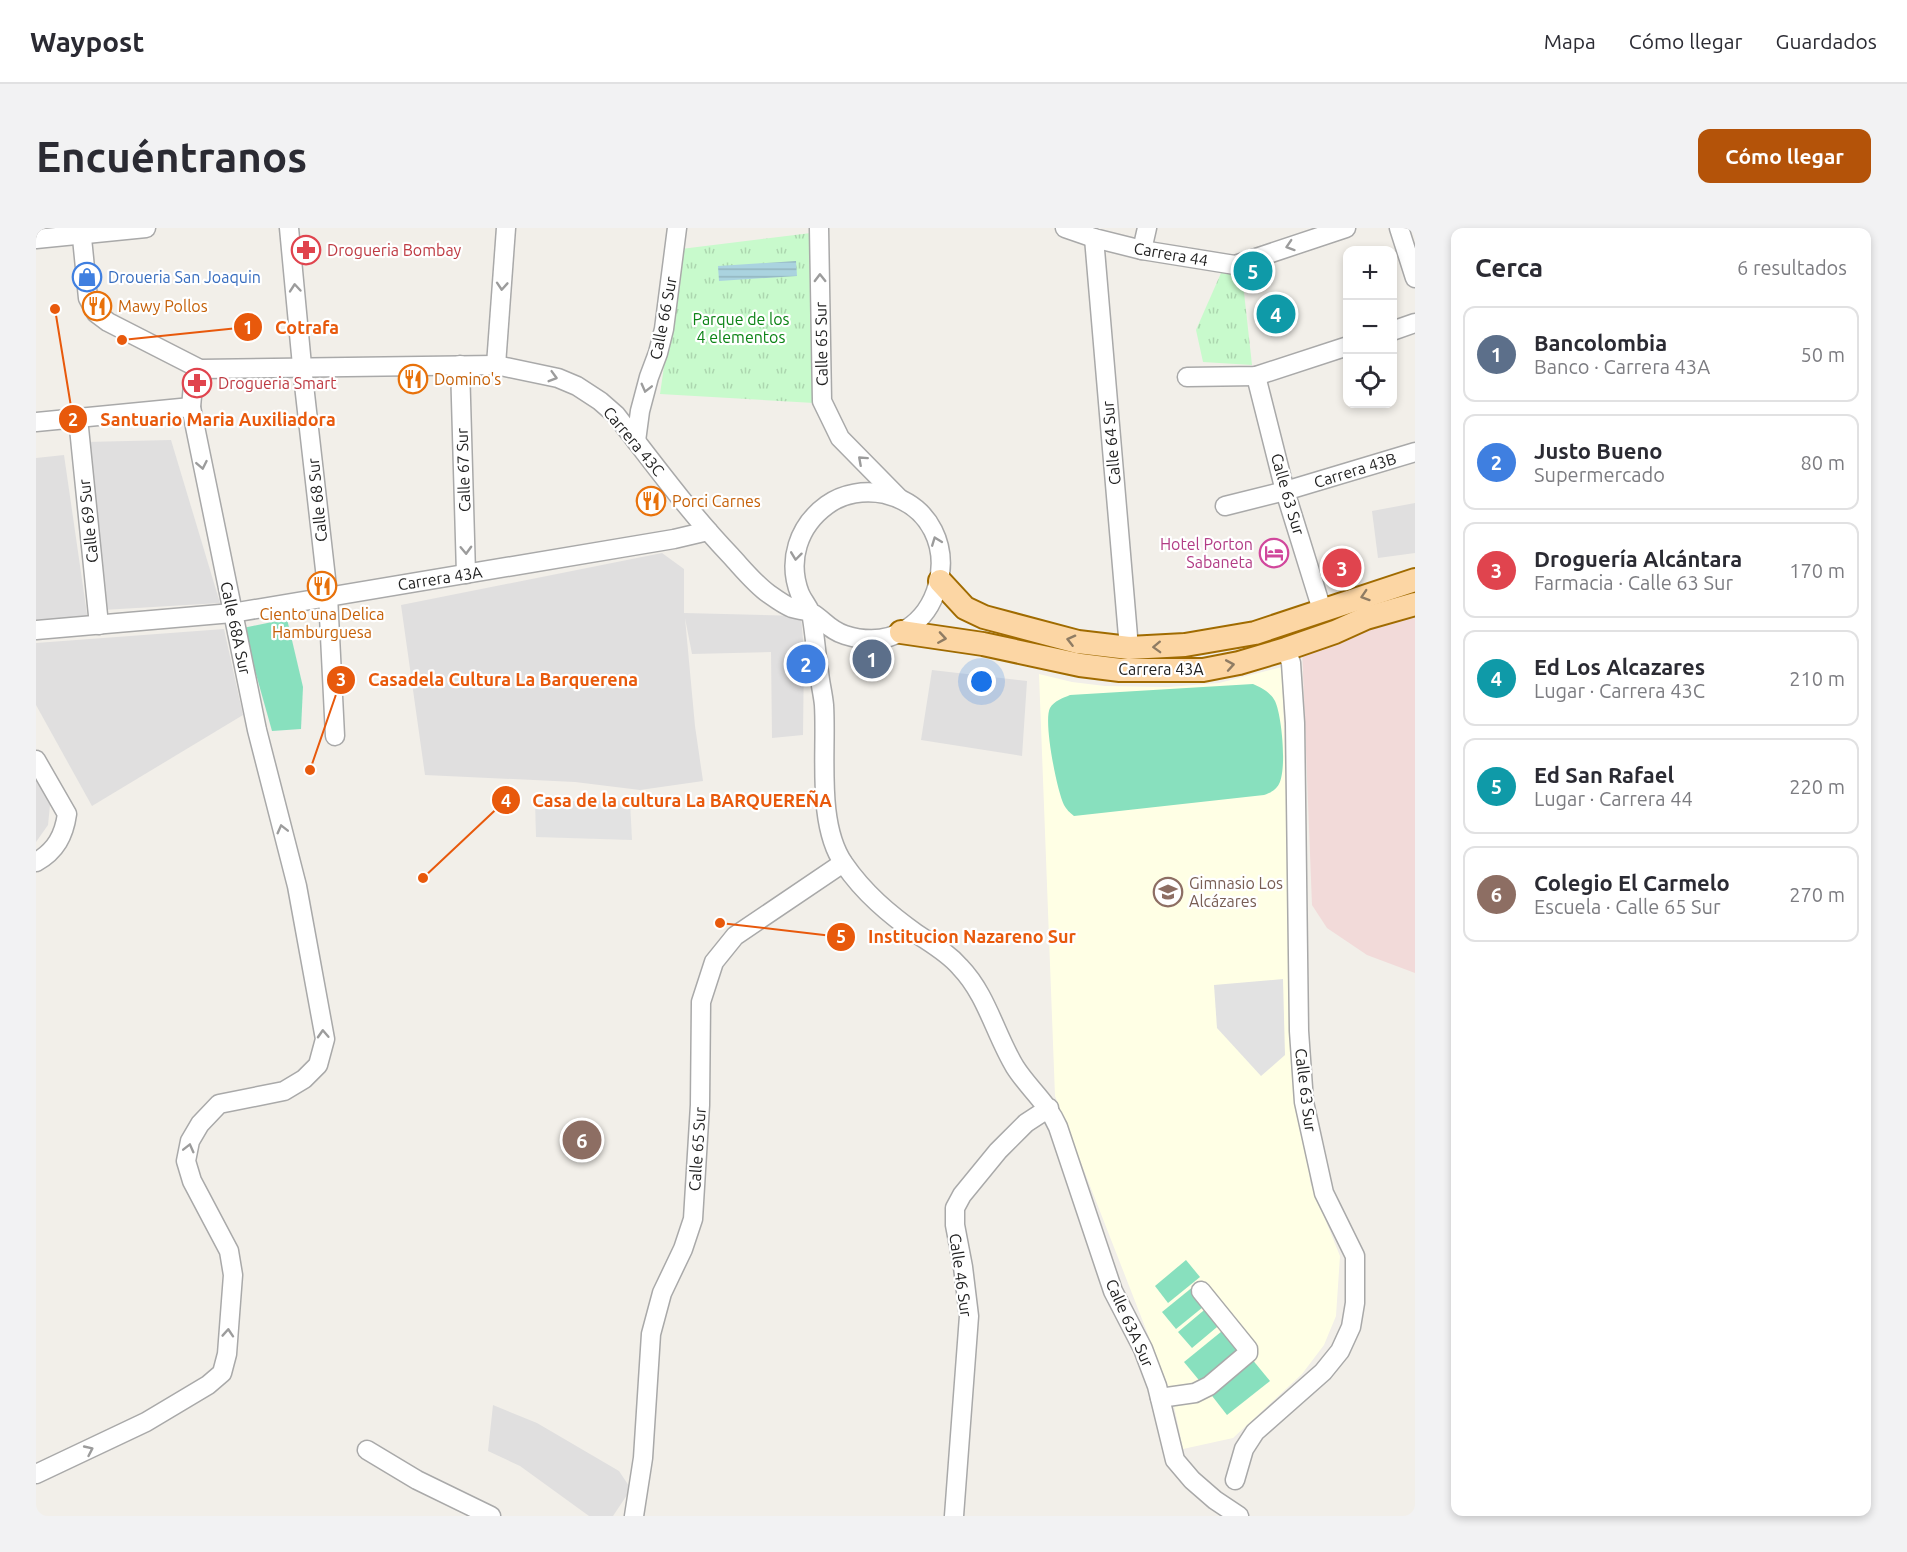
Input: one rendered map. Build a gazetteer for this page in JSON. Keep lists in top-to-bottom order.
{
  "streets": {
    "main road": ["Carrera 43A"],
    "street": [
      "Carrera 44",
      "Calle 66 Sur",
      "Calle 65 Sur",
      "Carrera 43C",
      "Calle 64 Sur",
      "Calle 67 Sur",
      "Carrera 43B",
      "Calle 63 Sur",
      "Calle 68 Sur",
      "Calle 69 Sur",
      "Calle 68A Sur",
      "Calle 46 Sur",
      "Calle 63A Sur"
    ]
  },
  "crossings": [
    ["Carrera 44", "Calle 64 Sur"],
    ["Calle 66 Sur", "Carrera 43C"],
    ["Calle 65 Sur", "Carrera 43A"],
    ["Carrera 43C", "Calle 67 Sur"],
    ["Carrera 43C", "Calle 68 Sur"],
    ["Carrera 43C", "Carrera 43A"],
    ["Carrera 43C", "Calle 68A Sur"],
    ["Calle 64 Sur", "Carrera 43A"],
    ["Calle 67 Sur", "Carrera 43A"],
    ["Carrera 43B", "Calle 63 Sur"],
    ["Calle 63 Sur", "Carrera 43A"],
    ["Calle 68 Sur", "Carrera 43A"],
    ["Calle 69 Sur", "Carrera 43A"],
    ["Carrera 43A", "Calle 68A Sur"],
    ["Calle 46 Sur", "Calle 63A Sur"]
  ],
  "one_way": ["Calle 66 Sur", "Calle 67 Sur"],
  "parks": ["Parque de los 4 elementos"],
  "places": {
    "pharmacy": ["Drogueria Bombay", "Drogueria Smart"],
    "shop": ["Droueria San Joaquin"],
    "restaurant": [
      "Mawy Pollos",
      "Domino's",
      "Porci Carnes",
      "Ciento una Delica Hamburguesa"
    ],
    "other": [
      "Santuario Maria Auxiliadora",
      "Cotrafa",
      "Casadela Cultura La Barquerena",
      "Casa de la cultura La BARQUEREÑA",
      "Institucion Nazareno Sur"
    ],
    "hotel": ["Hotel Porton Sabaneta"],
    "school or university": ["Gimnasio Los Alcázares"]
  },
  "page": {
    "header": "Waypost",
    "nav": ["Mapa", "Cómo llegar", "Guardados"],
    "buttons": "Cómo llegar",
    "title": "Encuéntranos",
    "heading": ["Cerca", "6 resultados"],
    "map_buttons": ["+", "−"],
    "pins": [
      "5",
      "4",
      "3",
      "1",
      "2",
      "6"
    ],
    "list": [
      {
        "mark": "1",
        "name": "Bancolombia",
        "note": "Banco · Carrera 43A",
        "value": "50 m"
      },
      {
        "mark": "2",
        "name": "Justo Bueno",
        "note": "Supermercado",
        "value": "80 m"
      },
      {
        "mark": "3",
        "name": "Droguería Alcántara",
        "note": "Farmacia · Calle 63 Sur",
        "value": "170 m"
      },
      {
        "mark": "4",
        "name": "Ed Los Alcazares",
        "note": "Lugar · Carrera 43C",
        "value": "210 m"
      },
      {
        "mark": "5",
        "name": "Ed San Rafael",
        "note": "Lugar · Carrera 44",
        "value": "220 m"
      },
      {
        "mark": "6",
        "name": "Colegio El Carmelo",
        "note": "Escuela · Calle 65 Sur",
        "value": "270 m"
      }
    ]
  }
}
